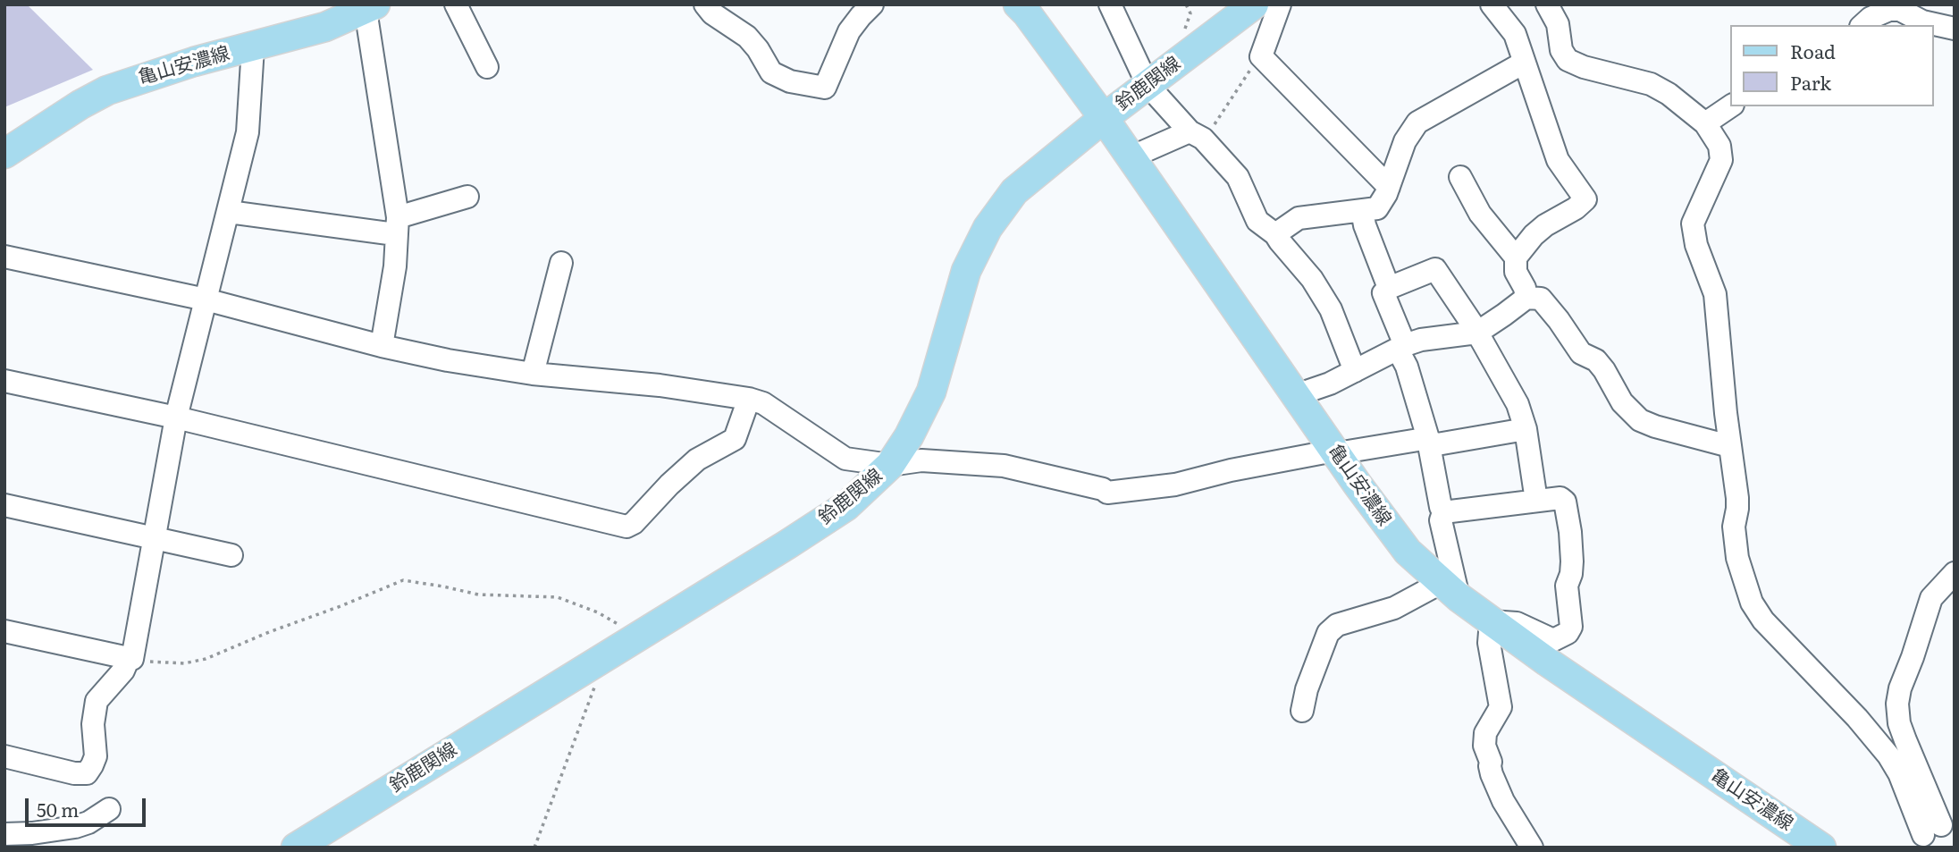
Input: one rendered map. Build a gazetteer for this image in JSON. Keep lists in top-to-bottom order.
{
  "streets": {
    "main road": ["亀山安濃線", "鈴鹿関線"]
  },
  "crossings": [
    ["亀山安濃線", "鈴鹿関線"]
  ],
  "legend": ["Road", "Park"],
  "scale_bar": "50 m"
}
